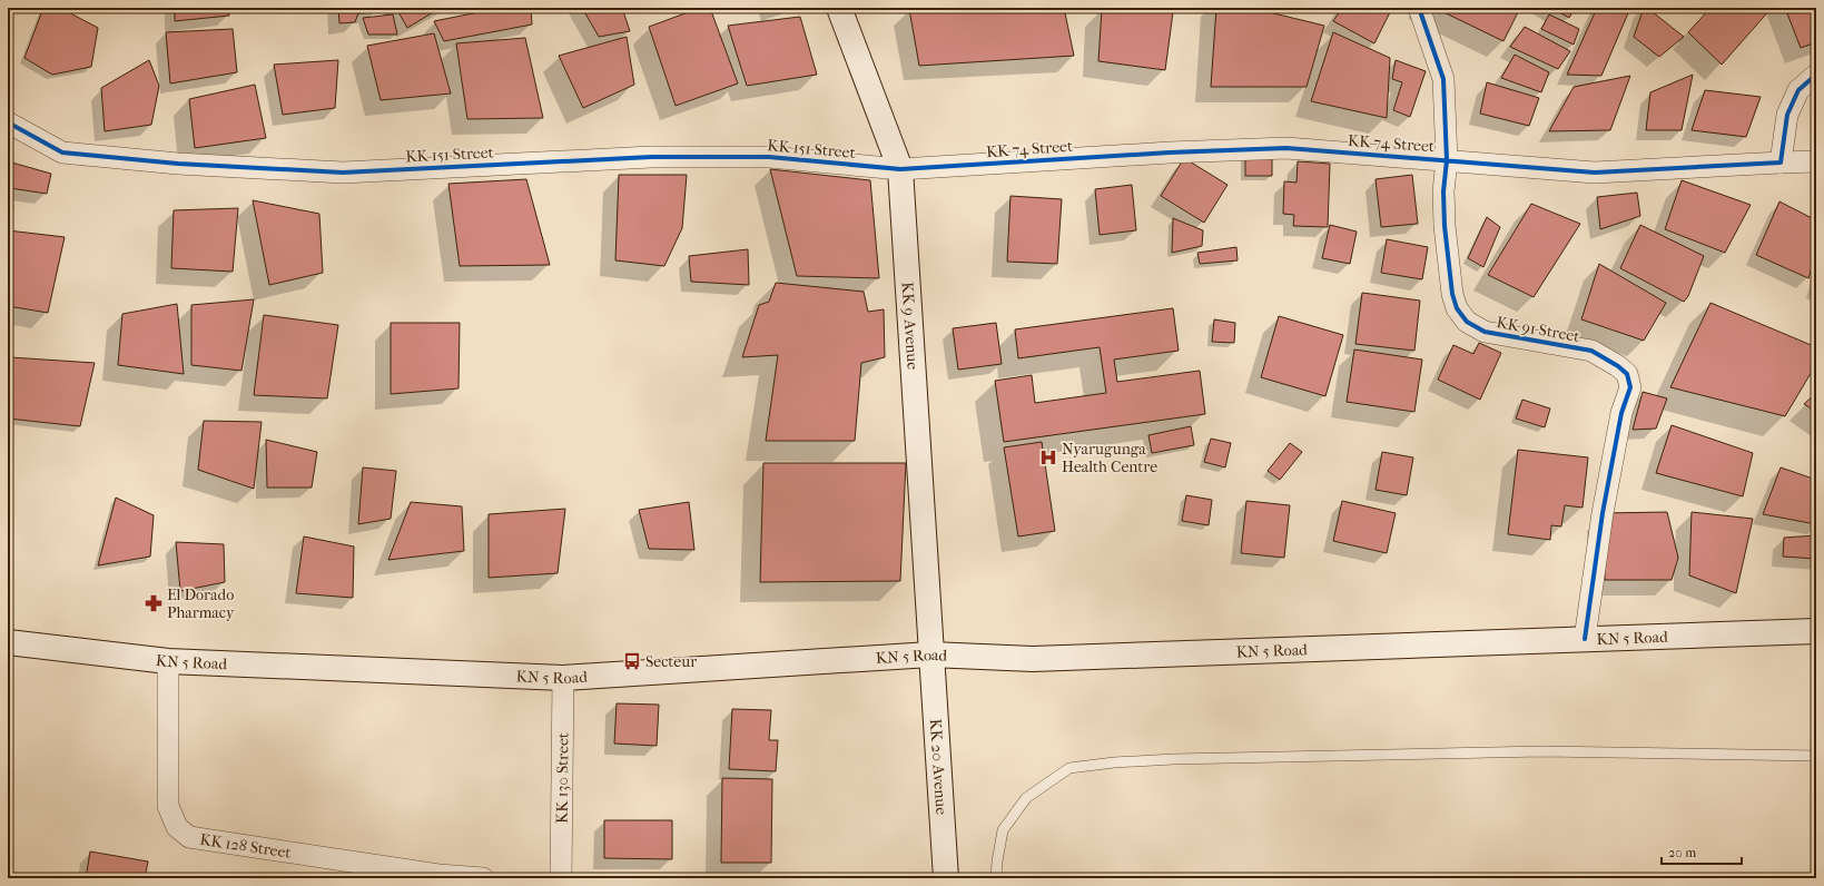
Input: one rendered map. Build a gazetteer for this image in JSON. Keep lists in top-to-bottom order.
{
  "streets": {
    "main road": ["KK 9 Avenue", "KN 5 Road", "KK 20 Avenue"],
    "street": [
      "KK 74 Street",
      "KK 151 Street",
      "KK 91 Street",
      "KK 130 Street",
      "KK 128 Street"
    ]
  },
  "crossings": [
    ["KK 74 Street", "KK 151 Street"],
    ["KK 74 Street", "KK 9 Avenue"],
    ["KK 74 Street", "KK 91 Street"],
    ["KK 151 Street", "KK 9 Avenue"],
    ["KK 9 Avenue", "KN 5 Road"],
    ["KK 9 Avenue", "KK 20 Avenue"],
    ["KK 91 Street", "KN 5 Road"],
    ["KN 5 Road", "KK 20 Avenue"],
    ["KN 5 Road", "KK 130 Street"],
    ["KN 5 Road", "KK 128 Street"]
  ],
  "places": {
    "hospital": ["Nyarugunga Health Centre"],
    "pharmacy": ["El Dorado Pharmacy"],
    "bus stop": ["Secteur"]
  },
  "scale_bar": "20 m"
}
